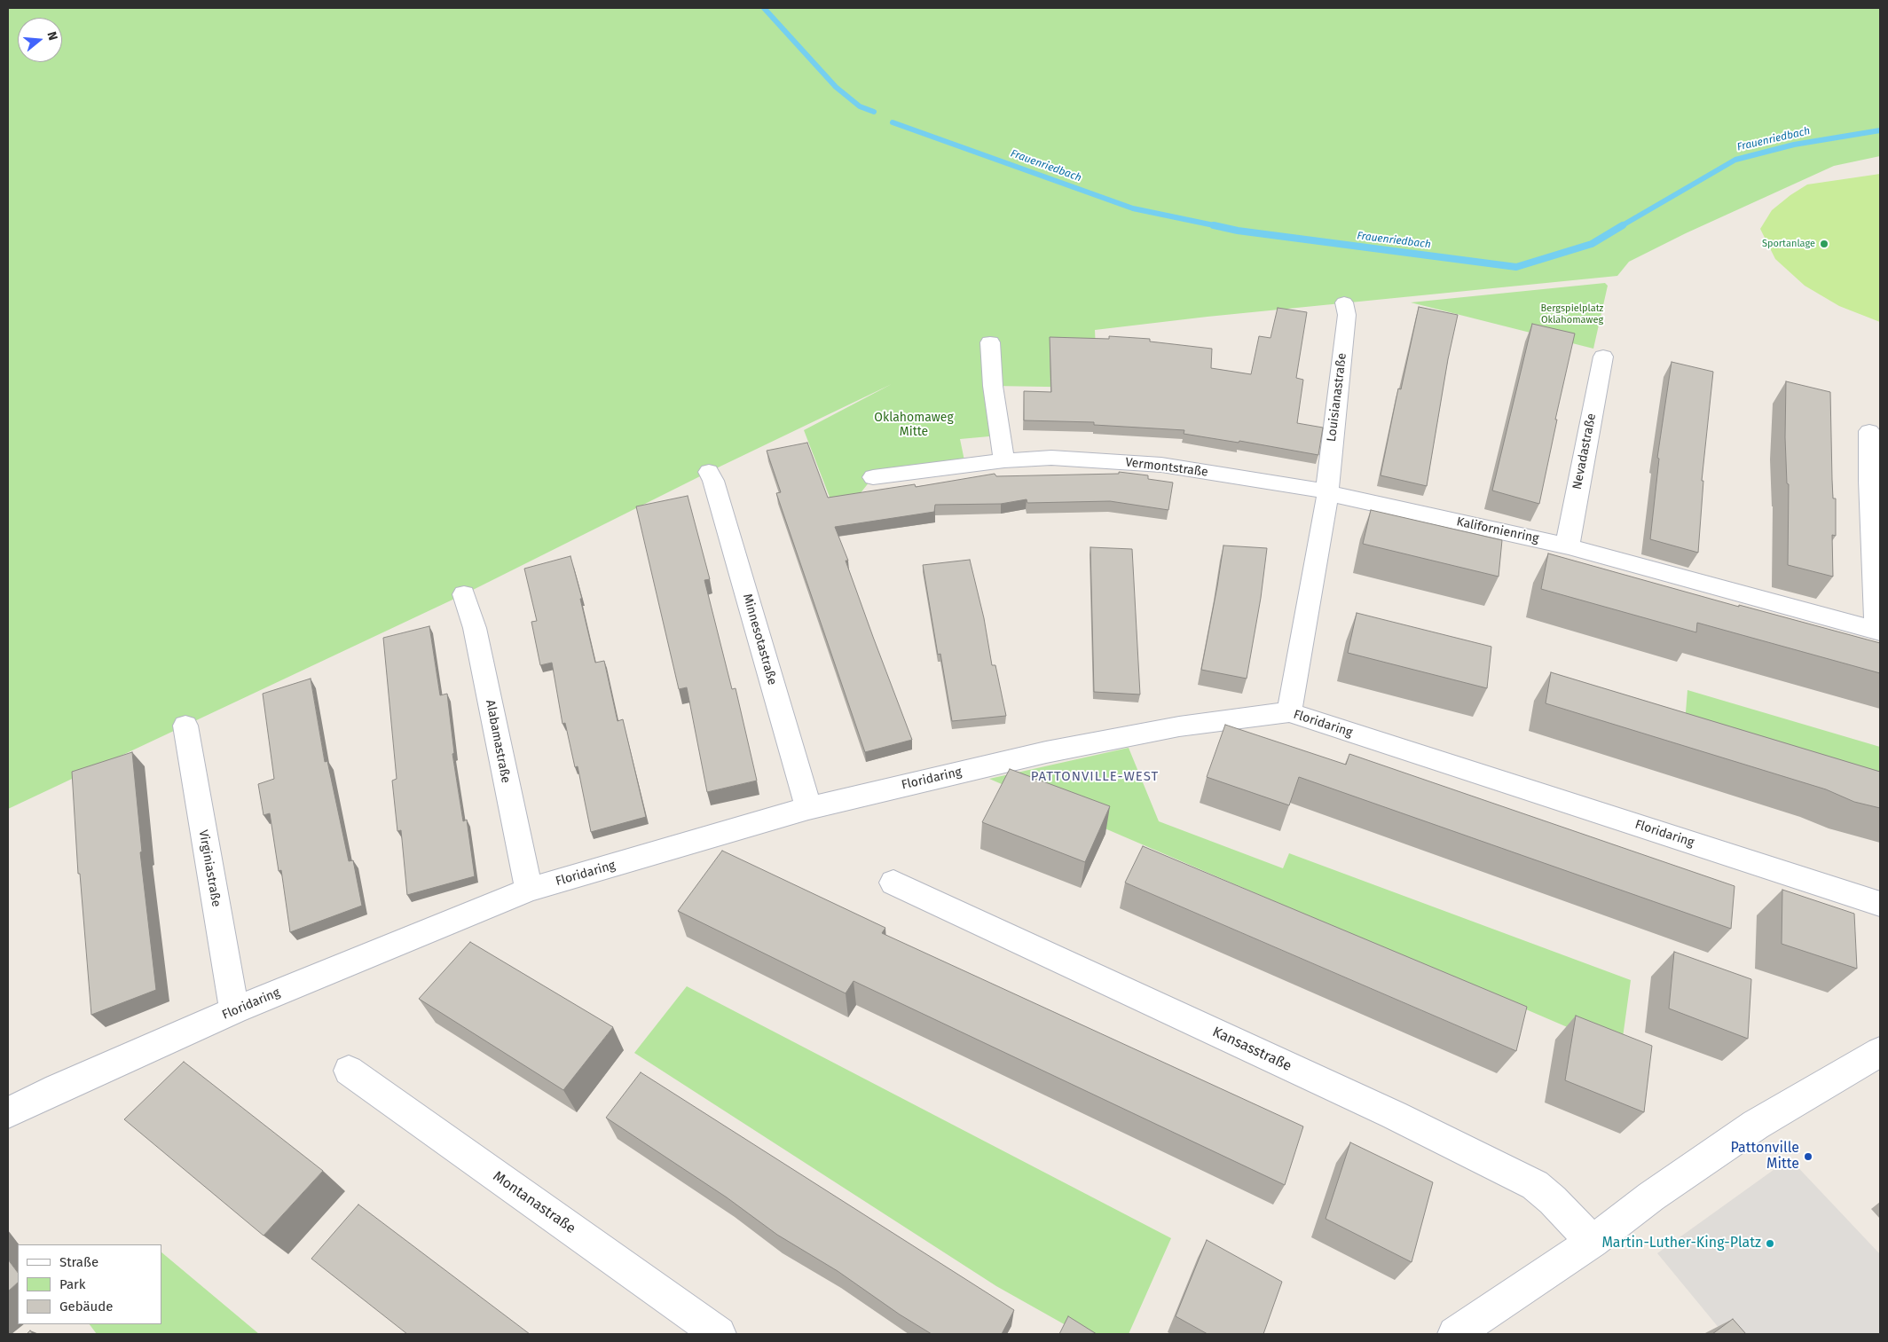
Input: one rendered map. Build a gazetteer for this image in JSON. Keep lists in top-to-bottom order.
{
  "streets": {
    "street": [
      "Louisianastraße",
      "Nevadastraße",
      "Vermontstraße",
      "Kalifornienring",
      "Minnesotastraße",
      "Floridaring",
      "Alabamastraße",
      "Virginiastraße",
      "Kansasstraße",
      "Montanastraße"
    ]
  },
  "crossings": [
    ["Louisianastraße", "Vermontstraße"],
    ["Louisianastraße", "Kalifornienring"],
    ["Nevadastraße", "Kalifornienring"],
    ["Vermontstraße", "Kalifornienring"],
    ["Minnesotastraße", "Floridaring"],
    ["Floridaring", "Alabamastraße"],
    ["Floridaring", "Virginiastraße"]
  ],
  "districts": ["PATTONVILLE-WEST"],
  "water": ["Frauenriedbach"],
  "parks": ["Bergspielplatz Oklahomaweg", "Oklahomaweg Mitte"],
  "places": ["Sportanlage", "Pattonville Mitte", "Martin-Luther-King-Platz"],
  "legend": ["Straße", "Park", "Gebäude"],
  "north": "right"
}
